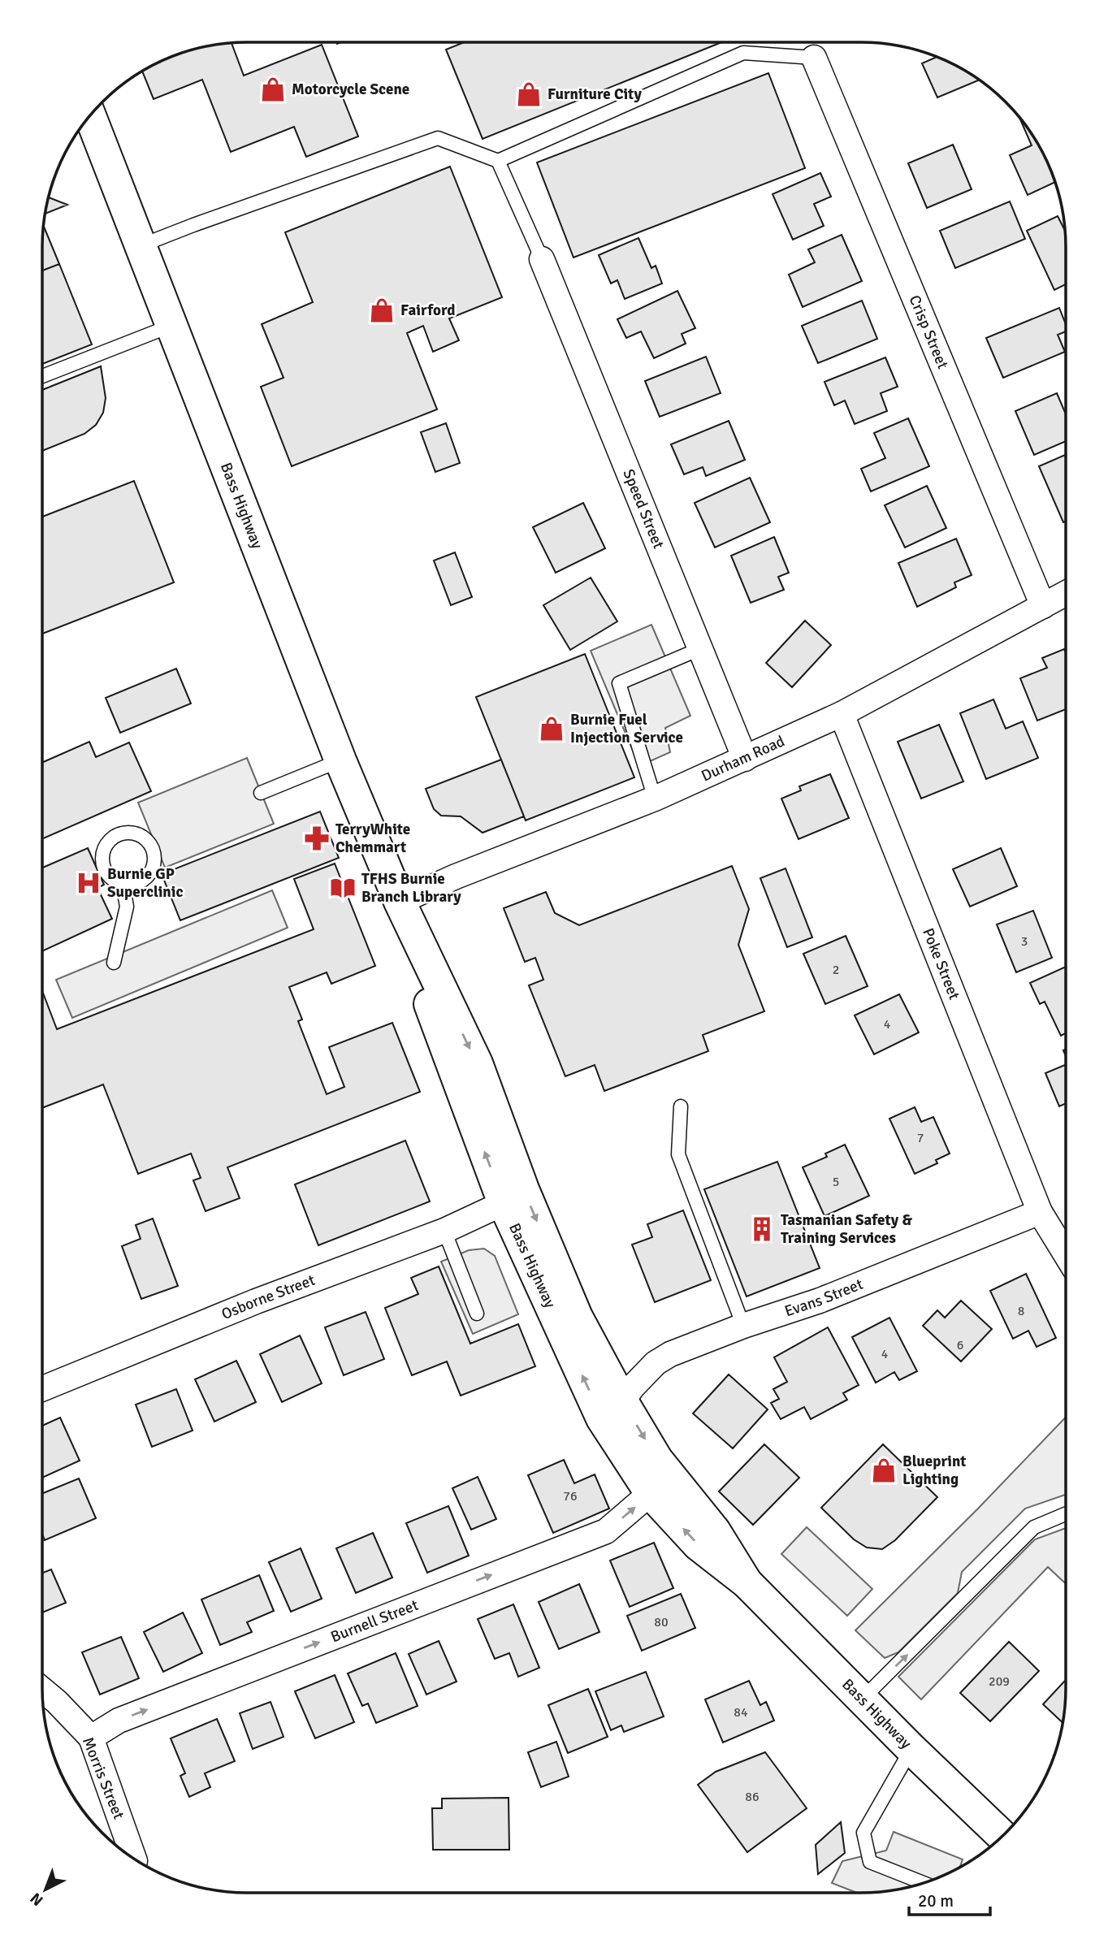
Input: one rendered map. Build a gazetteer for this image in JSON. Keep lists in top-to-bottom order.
{
  "streets": {
    "highway": ["Bass Highway"],
    "street": [
      "Crisp Street",
      "Speed Street",
      "Durham Road",
      "Poke Street",
      "Evans Street",
      "Osborne Street",
      "Burnell Street",
      "Morris Street"
    ]
  },
  "crossings": [
    ["Crisp Street", "Durham Road"],
    ["Bass Highway", "Durham Road"],
    ["Bass Highway", "Evans Street"],
    ["Bass Highway", "Osborne Street"],
    ["Bass Highway", "Burnell Street"],
    ["Speed Street", "Durham Road"],
    ["Durham Road", "Poke Street"],
    ["Poke Street", "Evans Street"],
    ["Burnell Street", "Morris Street"]
  ],
  "one_way": ["Burnell Street"],
  "places": {
    "shop": [
      "Motorcycle Scene",
      "Furniture City",
      "Fairford",
      "Burnie Fuel Injection Service",
      "Blueprint Lighting"
    ],
    "pharmacy": ["TerryWhite Chemmart"],
    "hospital": ["Burnie GP Superclinic"],
    "library": ["TFHS Burnie Branch Library"],
    "building": ["Tasmanian Safety & Training Services"]
  },
  "house_numbers": [
    "3",
    "2",
    "4",
    "7",
    "5",
    "8",
    "6",
    "4",
    "76",
    "80",
    "209",
    "84",
    "86"
  ],
  "scale_bar": "20 m",
  "north": "bottom left"
}
